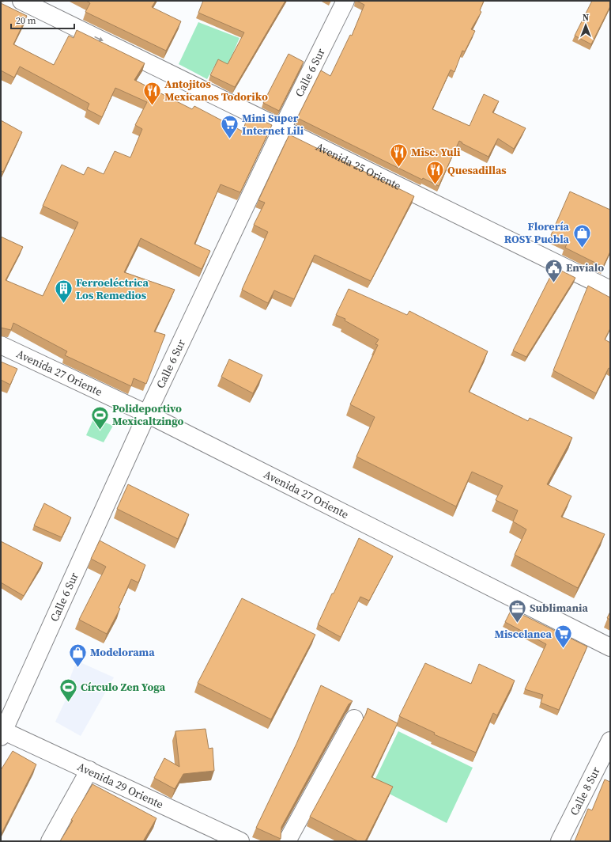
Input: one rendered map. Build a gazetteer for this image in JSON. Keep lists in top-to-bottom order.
{
  "streets": {
    "street": [
      "Calle 6 Sur",
      "Avenida 25 Oriente",
      "Avenida 27 Oriente",
      "Avenida 29 Oriente",
      "Calle 8 Sur"
    ]
  },
  "crossings": [
    ["Calle 6 Sur", "Avenida 25 Oriente"],
    ["Calle 6 Sur", "Avenida 27 Oriente"],
    ["Calle 6 Sur", "Avenida 29 Oriente"]
  ],
  "one_way": ["Avenida 25 Oriente"],
  "places": {
    "restaurant": ["Antojitos Mexicanos Todoriko", "Misc. Yuli", "Quesadillas"],
    "supermarket": ["Mini Super Internet Lili", "Miscelanea"],
    "shop": ["Florería ROSY Puebla", "Modelorama"],
    "public building": ["Envialo"],
    "building": ["Ferroeléctrica Los Remedios"],
    "sports": ["Polideportivo Mexicaltzingo", "Círculo Zen Yoga"],
    "office": ["Sublimania"]
  },
  "scale_bar": "20 m",
  "north": "top"
}
